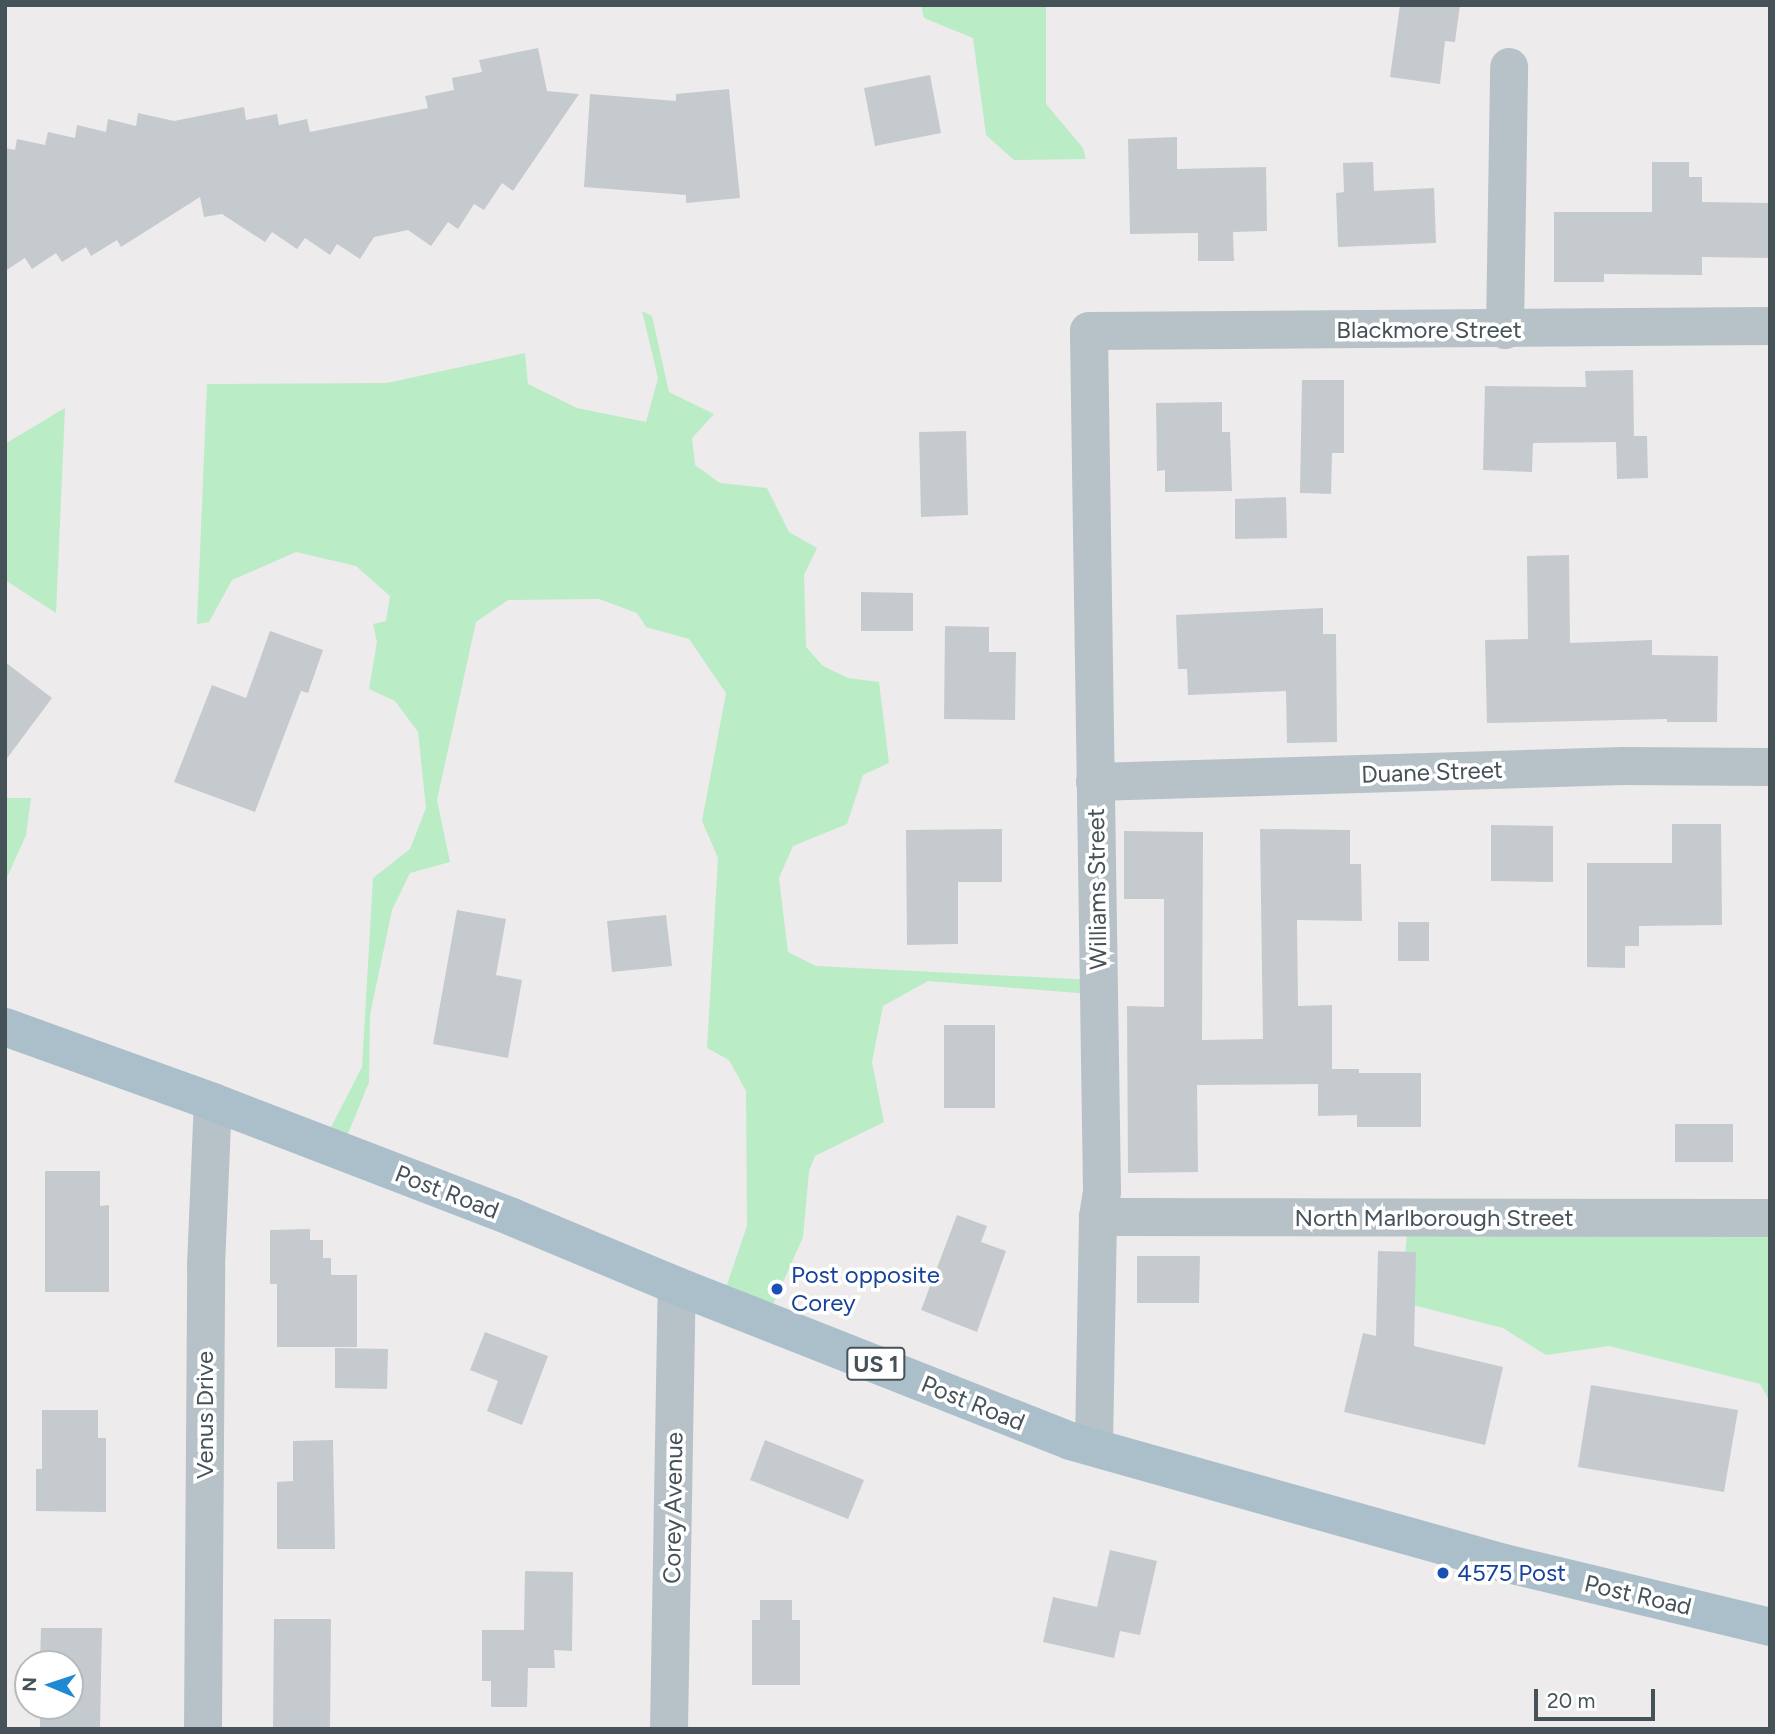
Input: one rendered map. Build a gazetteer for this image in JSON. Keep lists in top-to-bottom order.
{
  "streets": {
    "main road": ["Post Road", "US 1"],
    "street": [
      "Blackmore Street",
      "Duane Street",
      "Williams Street",
      "North Marlborough Street",
      "Venus Drive",
      "Corey Avenue"
    ]
  },
  "crossings": [
    ["Blackmore Street", "Williams Street"],
    ["Duane Street", "Williams Street"],
    ["Williams Street", "Post Road"],
    ["Williams Street", "North Marlborough Street"],
    ["Post Road", "Venus Drive"],
    ["Post Road", "Corey Avenue"]
  ],
  "places": ["Post opposite Corey", "4575 Post"],
  "scale_bar": "20 m",
  "north": "left"
}
